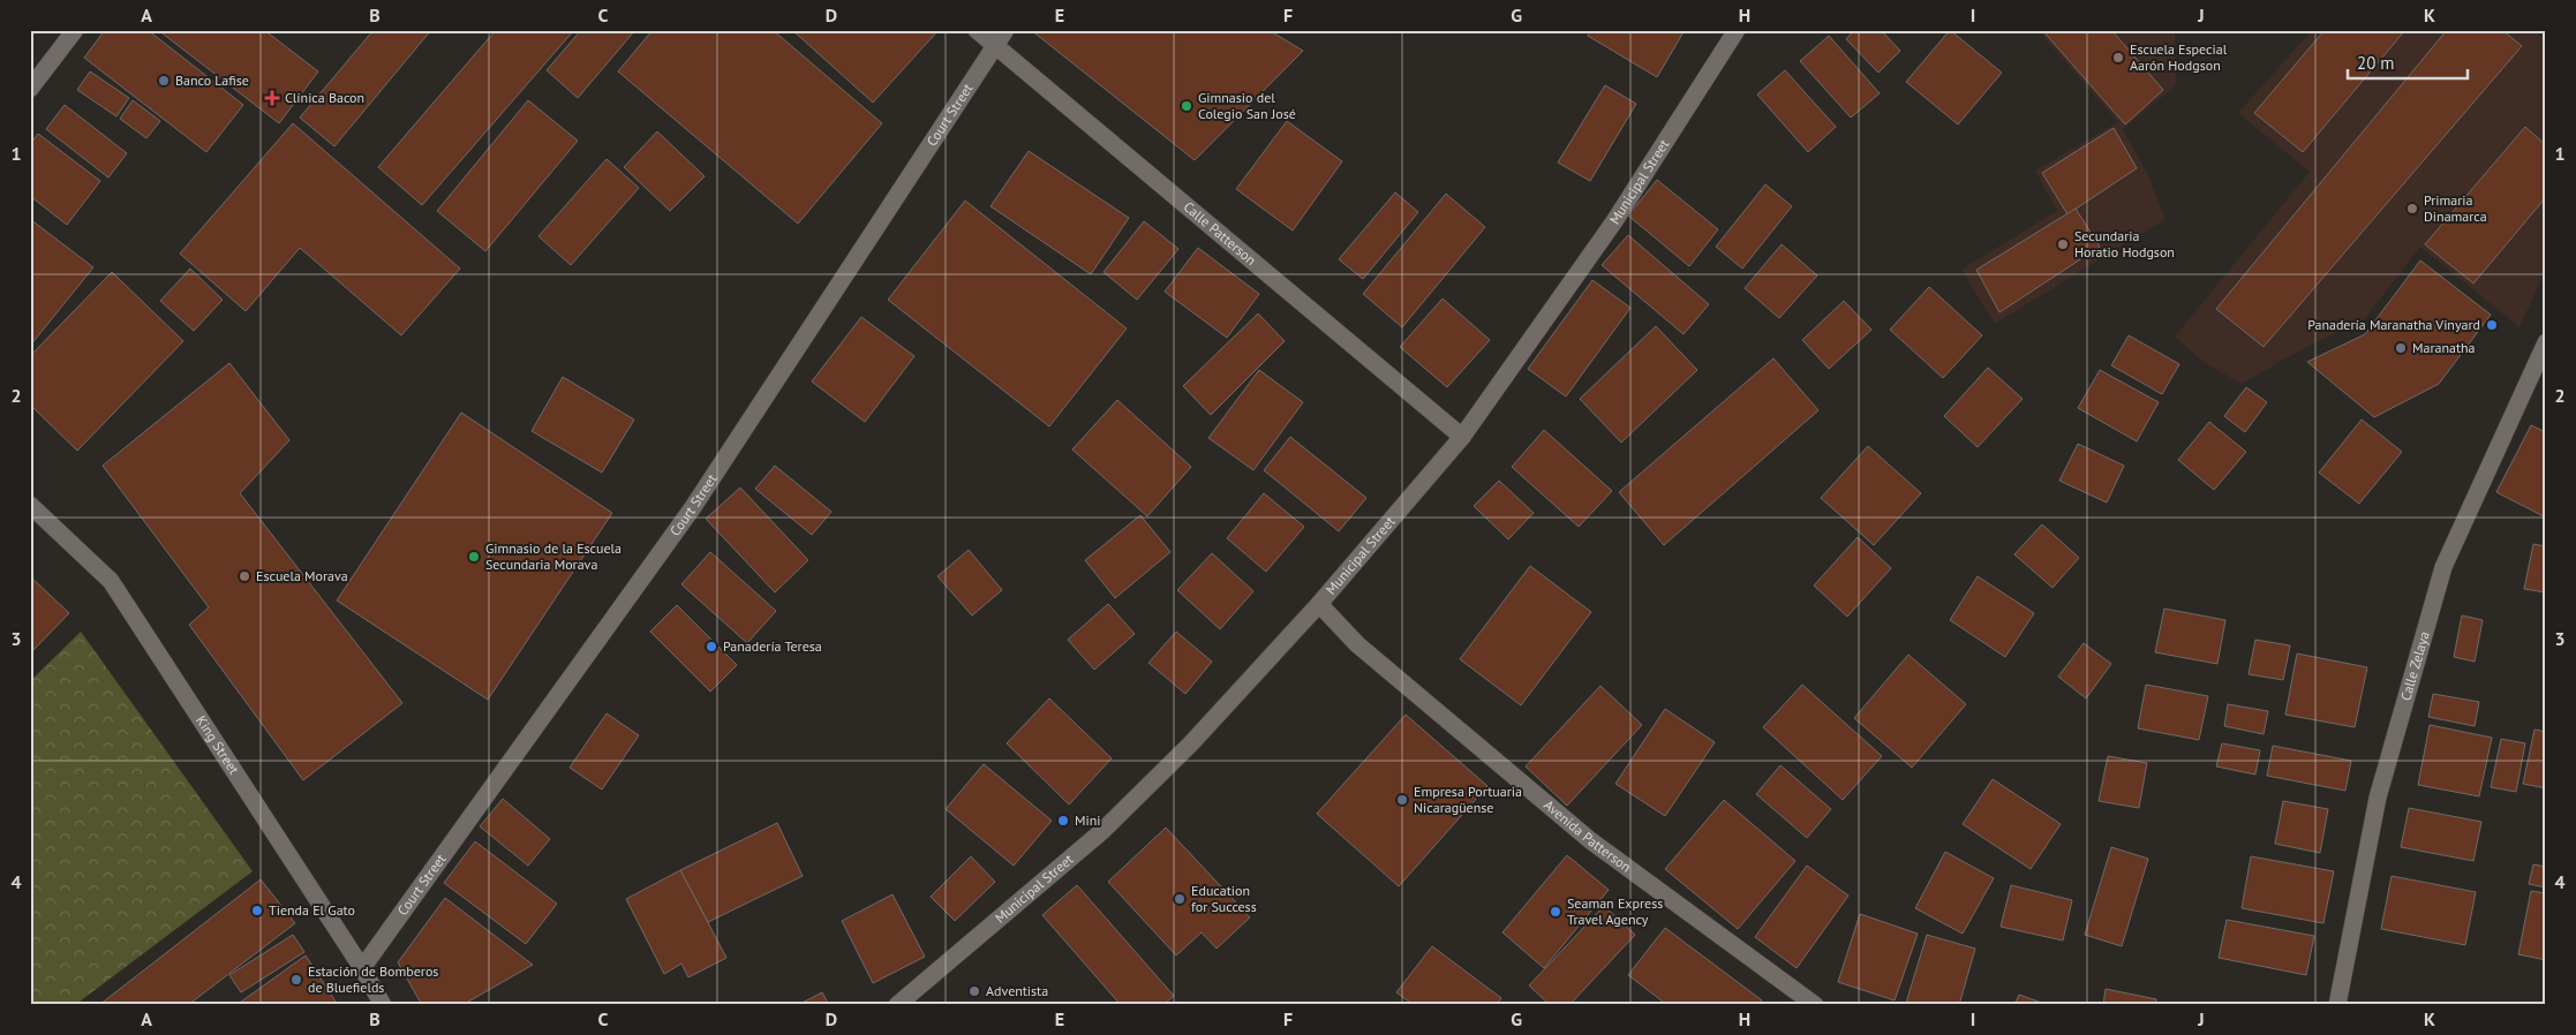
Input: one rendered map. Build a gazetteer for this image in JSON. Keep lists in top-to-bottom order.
{
  "streets": {
    "street": [
      "Court Street",
      "Municipal Street",
      "Calle Patterson",
      "Calle Zelaya",
      "King Street",
      "Avenida Patterson"
    ]
  },
  "crossings": [
    ["Court Street", "Calle Patterson"],
    ["Court Street", "King Street"],
    ["Municipal Street", "Calle Patterson"],
    ["Municipal Street", "Avenida Patterson"]
  ],
  "places": {
    "other": [
      "Escuela Especial Aarón Hodgson",
      "Banco Lafise",
      "Gimnasio del Colegio San José",
      "Primaria Dinamarca",
      "Secundaria Horatio Hodgson",
      "Panadería Maranatha Vinyard",
      "Maranatha",
      "Gimnasio de la Escuela Secundaria Morava",
      "Escuela Morava",
      "Panadería Teresa",
      "Empresa Portuaria Nicaragüense",
      "Mini",
      "Education for Success",
      "Tienda El Gato",
      "Seaman Express Travel Agency",
      "Estación de Bomberos de Bluefields",
      "Adventista"
    ],
    "health": ["Clínica Bacon"]
  },
  "scale_bar": "20 m",
  "grid": {
    "columns": [
      "A",
      "B",
      "C",
      "D",
      "E",
      "F",
      "G",
      "H",
      "I",
      "J",
      "K"
    ],
    "rows": [
      "1",
      "2",
      "3",
      "4"
    ]
  }
}
